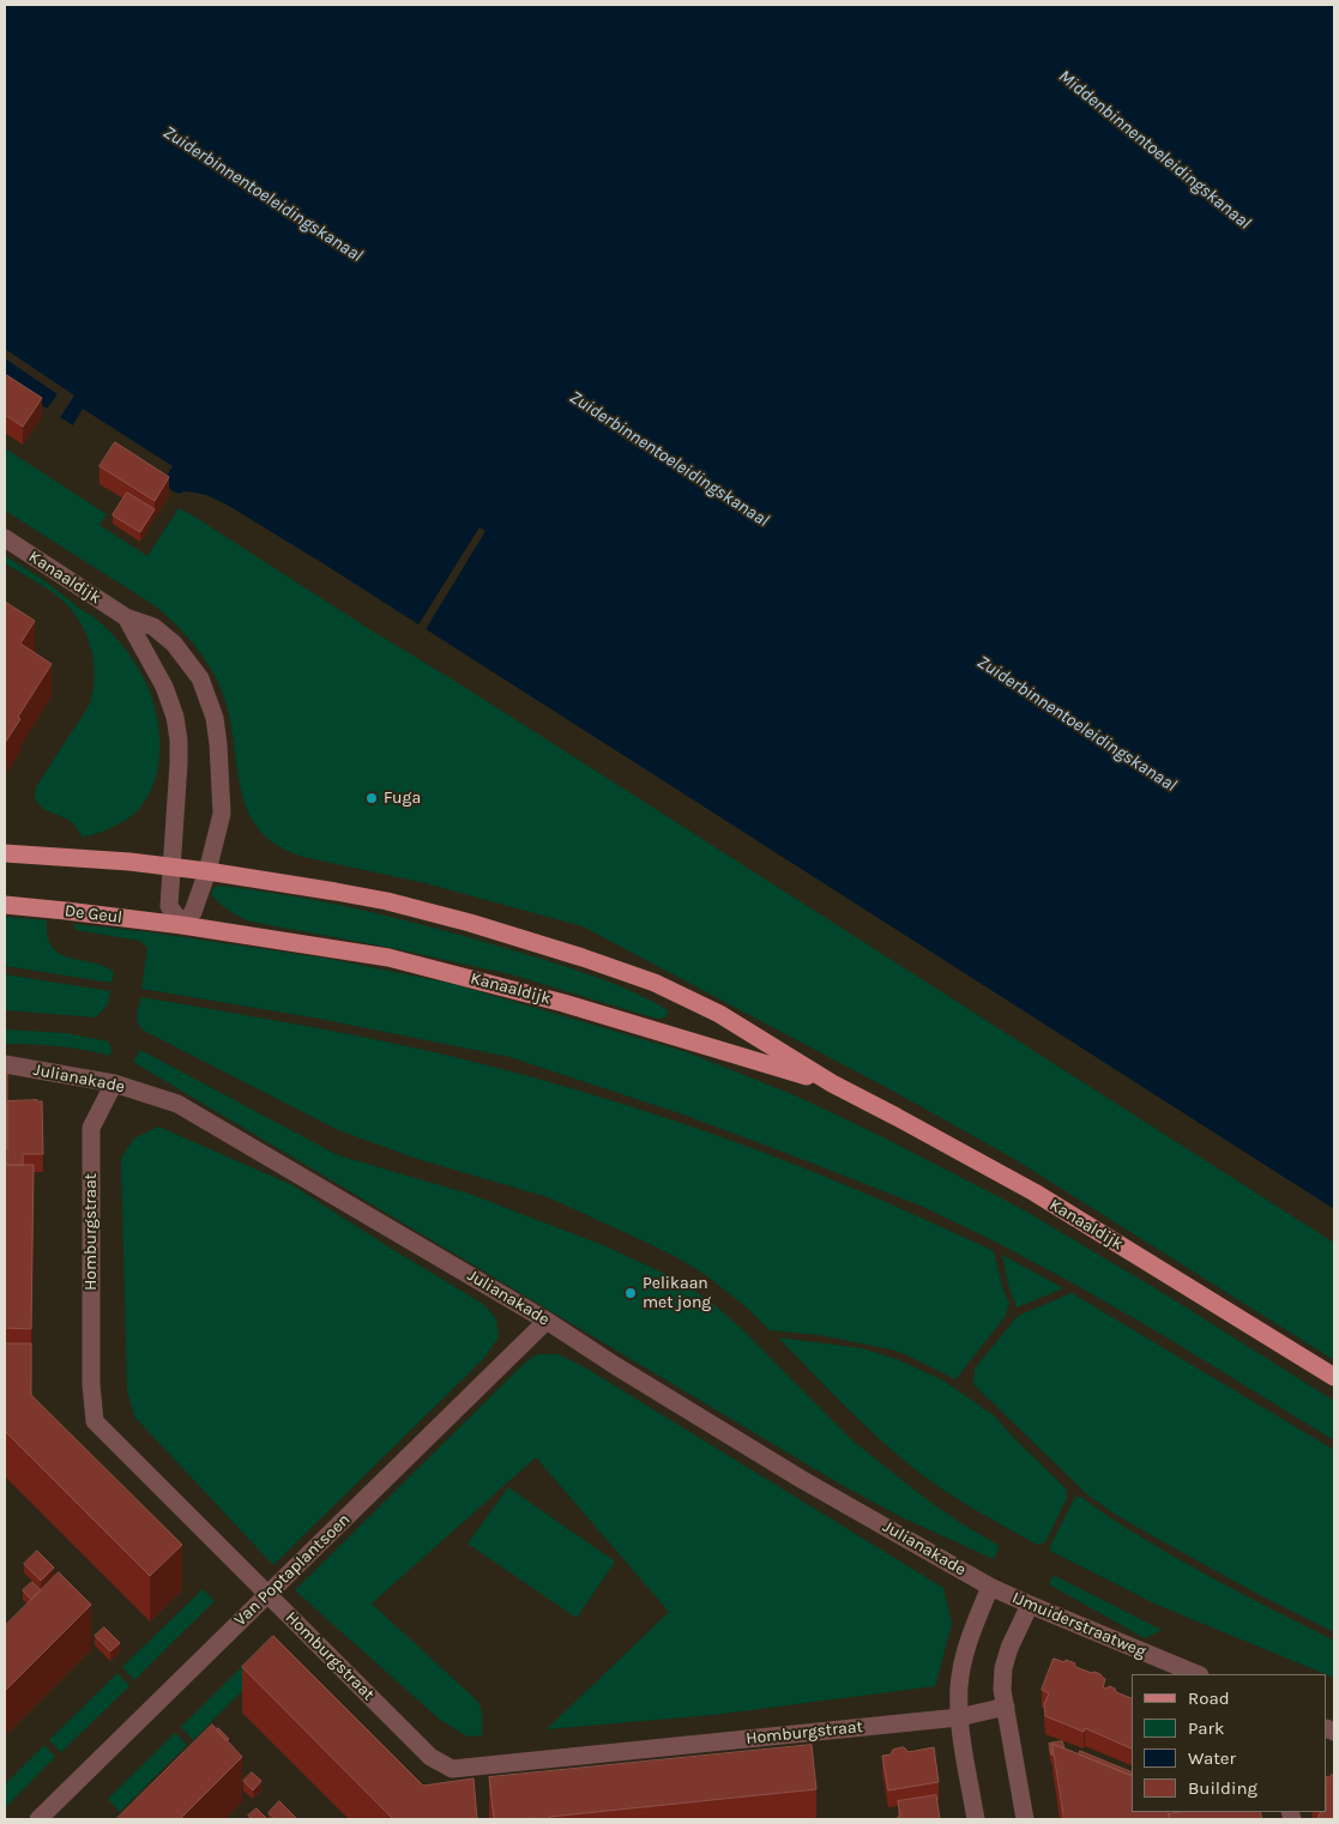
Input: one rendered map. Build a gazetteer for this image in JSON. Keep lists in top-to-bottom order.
{
  "streets": {
    "main road": ["Kanaaldijk", "De Geul"],
    "street": [
      "Julianakade",
      "Homburgstraat",
      "Van Poptaplantsoen",
      "IJmuiderstraatweg"
    ]
  },
  "crossings": [
    ["Kanaaldijk", "De Geul"],
    ["Julianakade", "Homburgstraat"],
    ["Julianakade", "Van Poptaplantsoen"],
    ["Julianakade", "IJmuiderstraatweg"],
    ["Homburgstraat", "Van Poptaplantsoen"]
  ],
  "water": ["Middenbinnentoeleidingskanaal", "Zuiderbinnentoeleidingskanaal"],
  "places": ["Fuga", "Pelikaan met jong"],
  "legend": [
    "Road",
    "Park",
    "Water",
    "Building"
  ]
}
